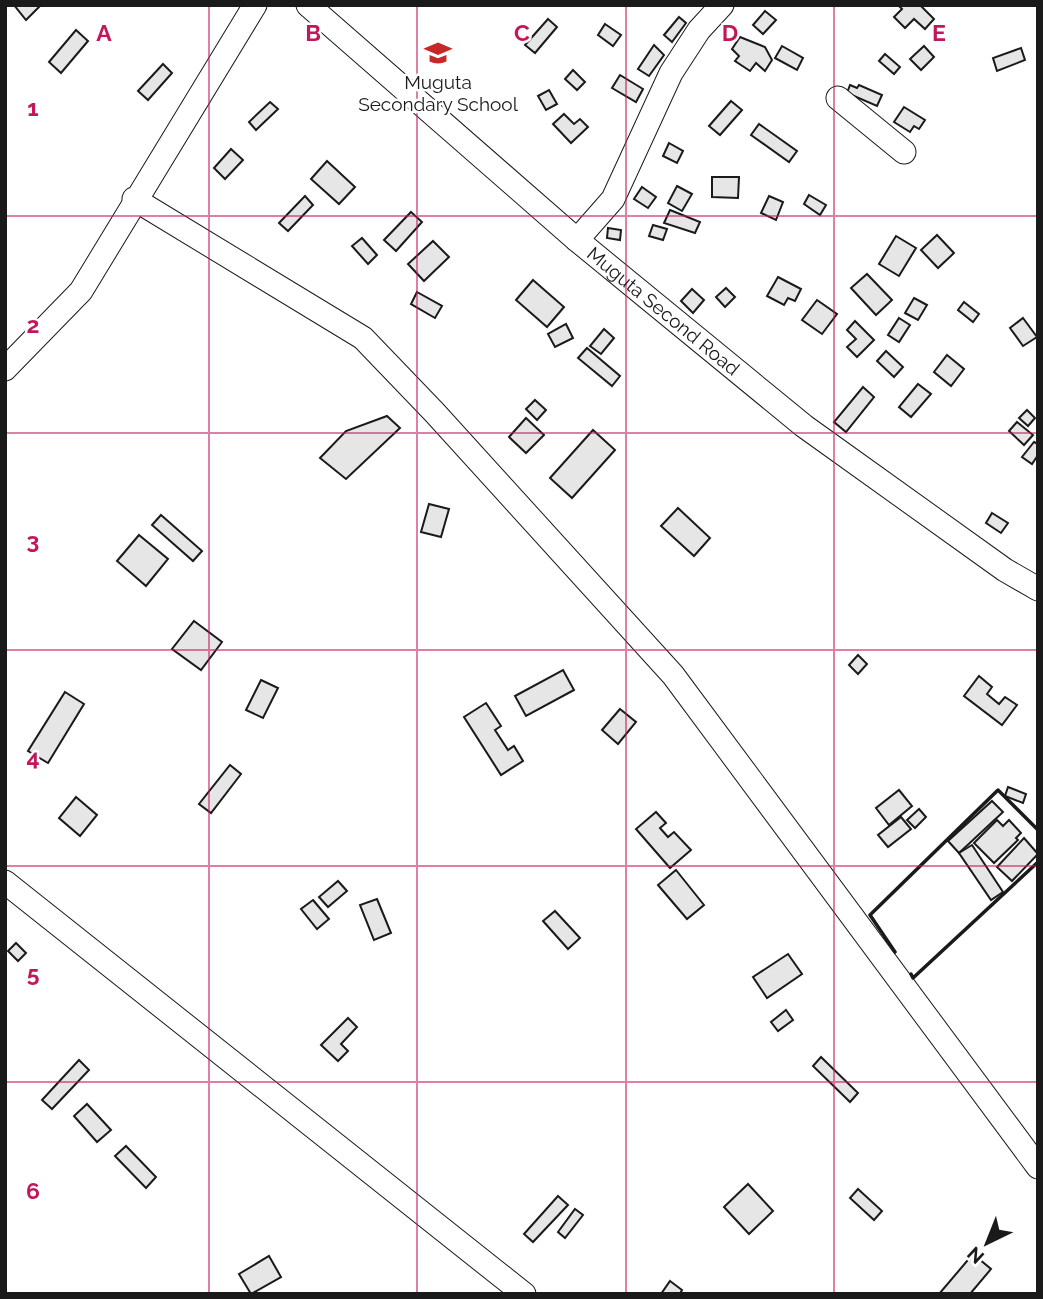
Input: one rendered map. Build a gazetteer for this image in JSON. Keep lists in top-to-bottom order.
{
  "streets": {
    "street": ["Muguta Second Road"]
  },
  "places": {
    "school or university": ["Muguta Secondary School"]
  },
  "north": "bottom left",
  "grid": {
    "columns": [
      "A",
      "B",
      "C",
      "D",
      "E"
    ],
    "rows": [
      "1",
      "2",
      "3",
      "4",
      "5",
      "6"
    ]
  }
}
